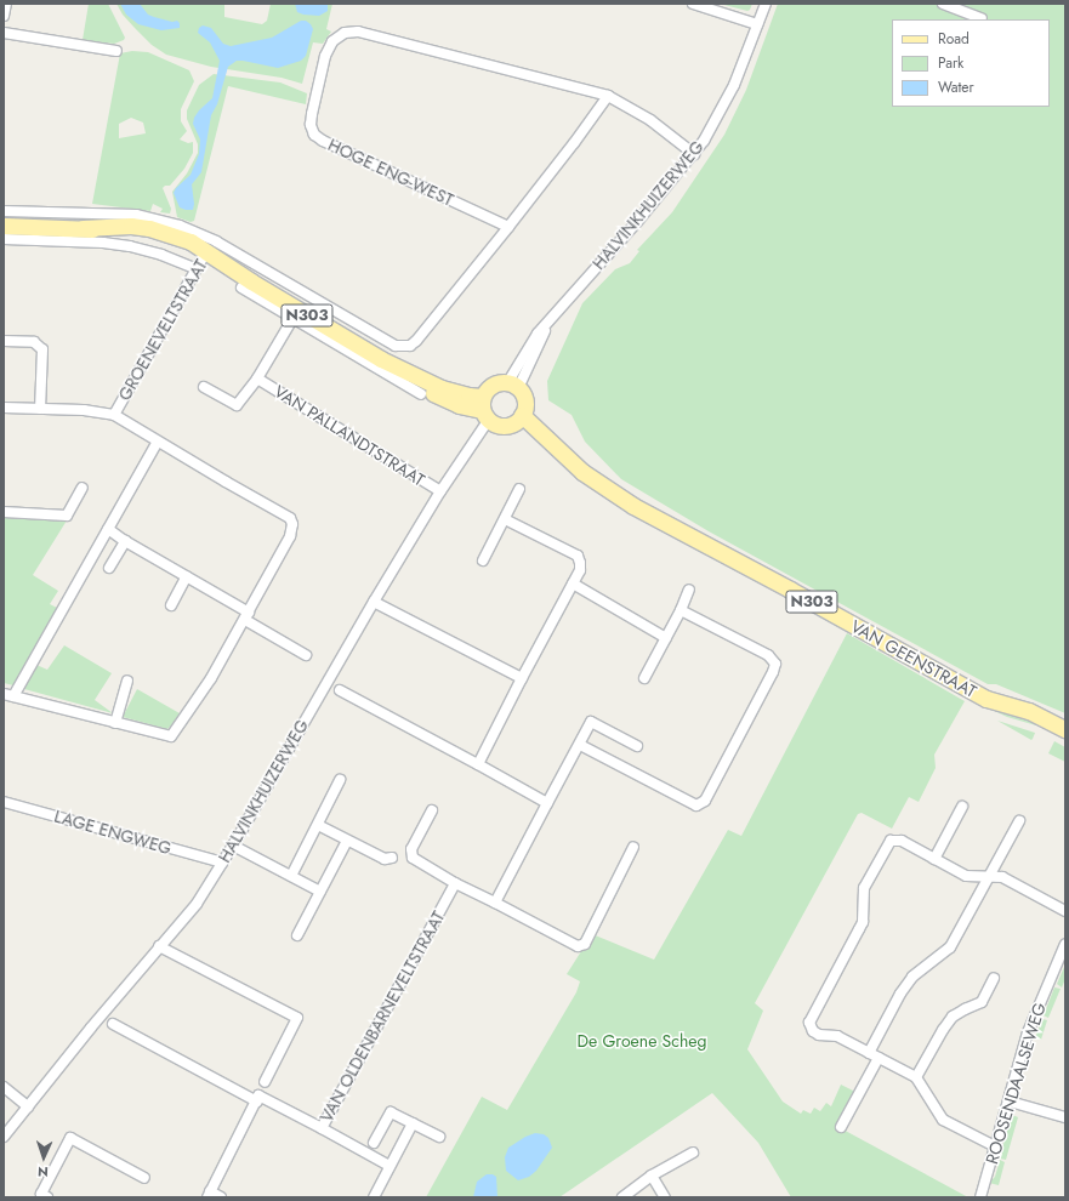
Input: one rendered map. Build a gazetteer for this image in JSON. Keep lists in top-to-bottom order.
{
  "streets": {
    "main road": ["N303", "VAN GEENSTRAAT"],
    "street": [
      "HOGE ENG-WEST",
      "HALVINKHUIZERWEG",
      "GROENEVELTSTRAAT",
      "VAN PALLANDTSTRAAT",
      "LAGE ENGWEG",
      "VAN OLDENBARNEVELTSTRAAT",
      "ROOSENDAALSEWEG"
    ]
  },
  "crossings": [
    ["HOGE ENG-WEST", "HALVINKHUIZERWEG"],
    ["HALVINKHUIZERWEG", "N303"],
    ["HALVINKHUIZERWEG", "VAN PALLANDTSTRAAT"],
    ["HALVINKHUIZERWEG", "VAN GEENSTRAAT"],
    ["HALVINKHUIZERWEG", "LAGE ENGWEG"],
    ["N303", "GROENEVELTSTRAAT"],
    ["N303", "VAN PALLANDTSTRAAT"],
    ["N303", "VAN GEENSTRAAT"]
  ],
  "parks": ["De Groene Scheg"],
  "legend": ["Road", "Park", "Water"],
  "north": "bottom"
}
